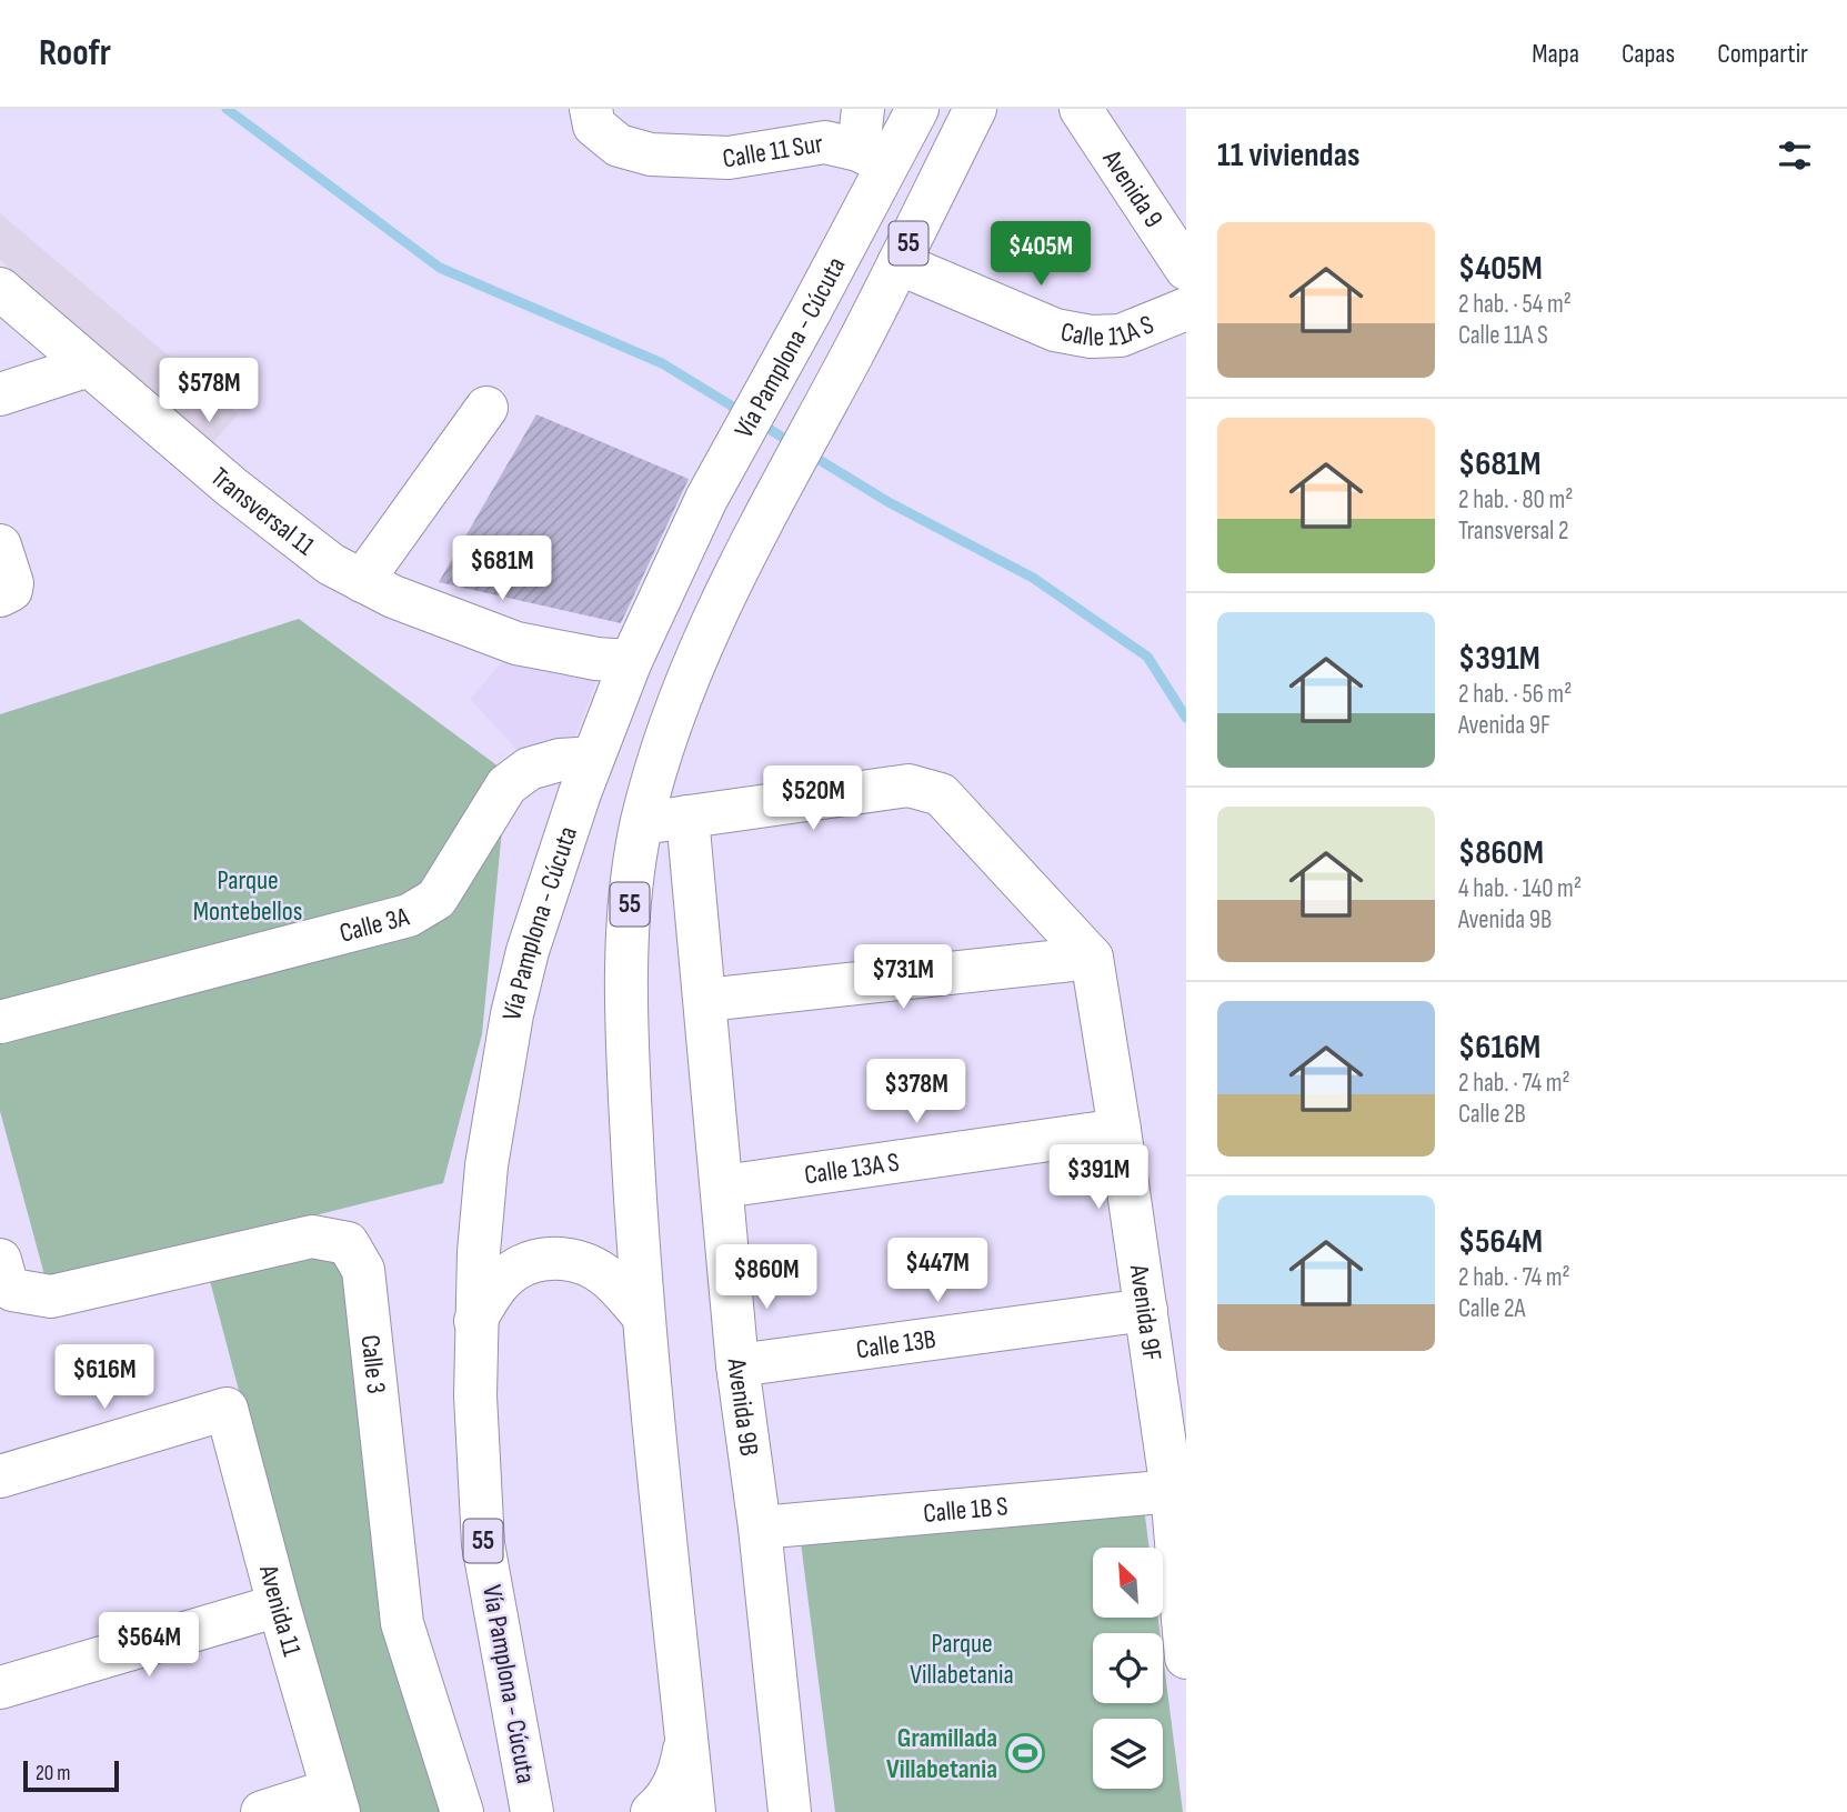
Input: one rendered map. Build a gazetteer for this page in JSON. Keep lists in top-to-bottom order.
{
  "streets": {
    "main road": [
      "Calle 11 Sur",
      "Avenida 9",
      "55",
      "Calle 11A S",
      "Vía Pamplona - Cúcuta",
      "Transversal 11",
      "Calle 3A",
      "Calle 13A S",
      "Avenida 9F",
      "Calle 13B",
      "Calle 3",
      "Avenida 9B",
      "Calle 1B S",
      "Avenida 11"
    ]
  },
  "crossings": [
    ["Calle 11 Sur", "Vía Pamplona - Cúcuta"],
    ["Calle 11A S", "Vía Pamplona - Cúcuta"],
    ["Vía Pamplona - Cúcuta", "Transversal 11"],
    ["Vía Pamplona - Cúcuta", "Calle 3A"],
    ["Calle 13A S", "Avenida 9F"],
    ["Calle 13A S", "Avenida 9B"],
    ["Avenida 9F", "Calle 13B"],
    ["Avenida 9F", "Calle 1B S"],
    ["Calle 13B", "Avenida 9B"],
    ["Avenida 9B", "Calle 1B S"]
  ],
  "parks": ["Parque Montebellos", "Parque Villabetania"],
  "places": {
    "sports": ["Gramillada Villabetania"]
  },
  "scale_bar": "20 m",
  "north": "top left",
  "page": {
    "header": "Roofr",
    "nav": ["Mapa", "Capas", "Compartir"],
    "heading": "11 viviendas",
    "list": [
      {
        "name": "$405M",
        "note": "2 hab. · 54 m² · Calle 11A S"
      },
      {
        "name": "$681M",
        "note": "2 hab. · 80 m² · Transversal 2"
      },
      {
        "name": "$391M",
        "note": "2 hab. · 56 m² · Avenida 9F"
      },
      {
        "name": "$860M",
        "note": "4 hab. · 140 m² · Avenida 9B"
      },
      {
        "name": "$616M",
        "note": "2 hab. · 74 m² · Calle 2B"
      },
      {
        "name": "$564M",
        "note": "2 hab. · 74 m² · Calle 2A"
      }
    ],
    "price": [
      "$405M",
      "$578M",
      "$681M",
      "$520M",
      "$731M",
      "$378M",
      "$391M",
      "$447M",
      "$860M",
      "$616M",
      "$564M"
    ],
    "scale": "20 m"
  }
}
